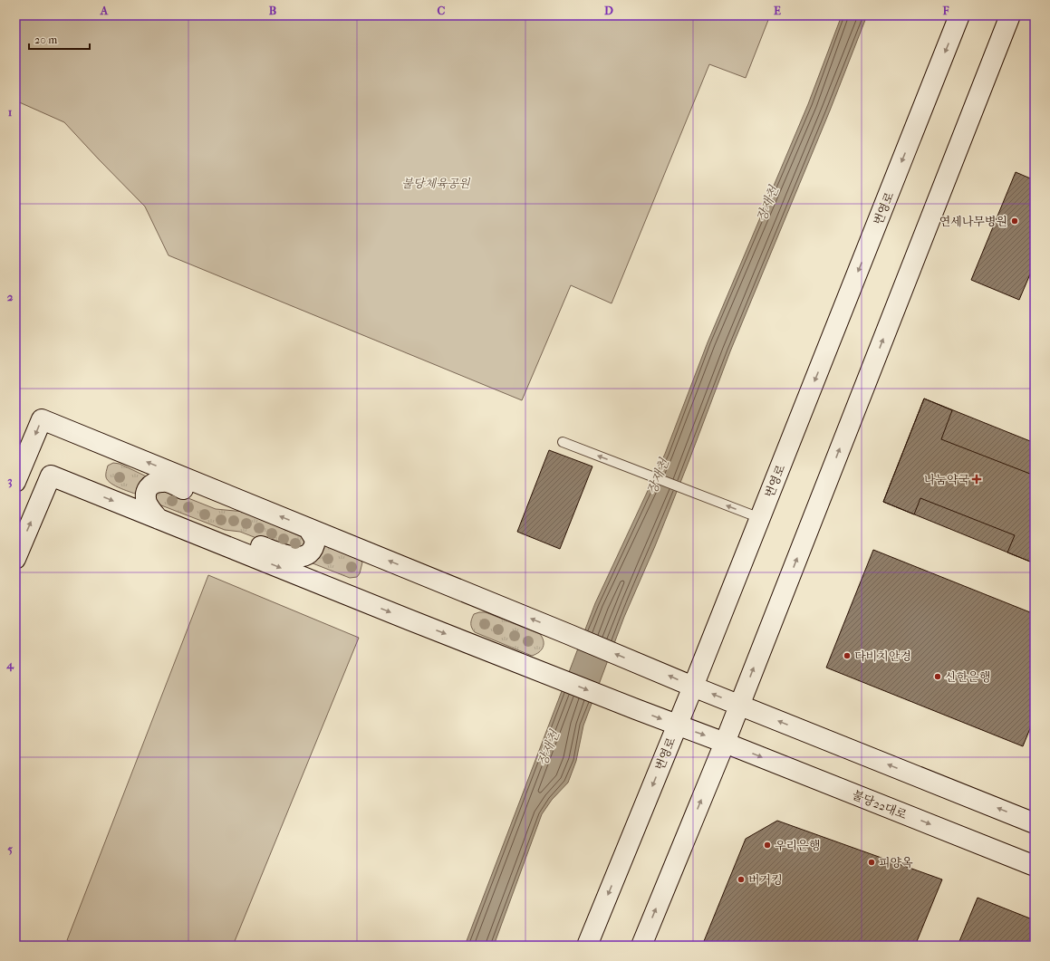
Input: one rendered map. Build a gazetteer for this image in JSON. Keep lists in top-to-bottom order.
{
  "streets": {
    "main road": ["번영로", "불당22대로"]
  },
  "crossings": [
    ["번영로", "불당22대로"]
  ],
  "water": ["장재천"],
  "parks": ["불당체육공원"],
  "places": {
    "other": [
      "연세나무병원",
      "다비치안경",
      "신한은행",
      "우리은행",
      "피양옥",
      "버거킹"
    ],
    "health": ["나눔약국"]
  },
  "scale_bar": "20 m",
  "grid": {
    "columns": [
      "A",
      "B",
      "C",
      "D",
      "E",
      "F"
    ],
    "rows": [
      "1",
      "2",
      "3",
      "4",
      "5"
    ]
  }
}
